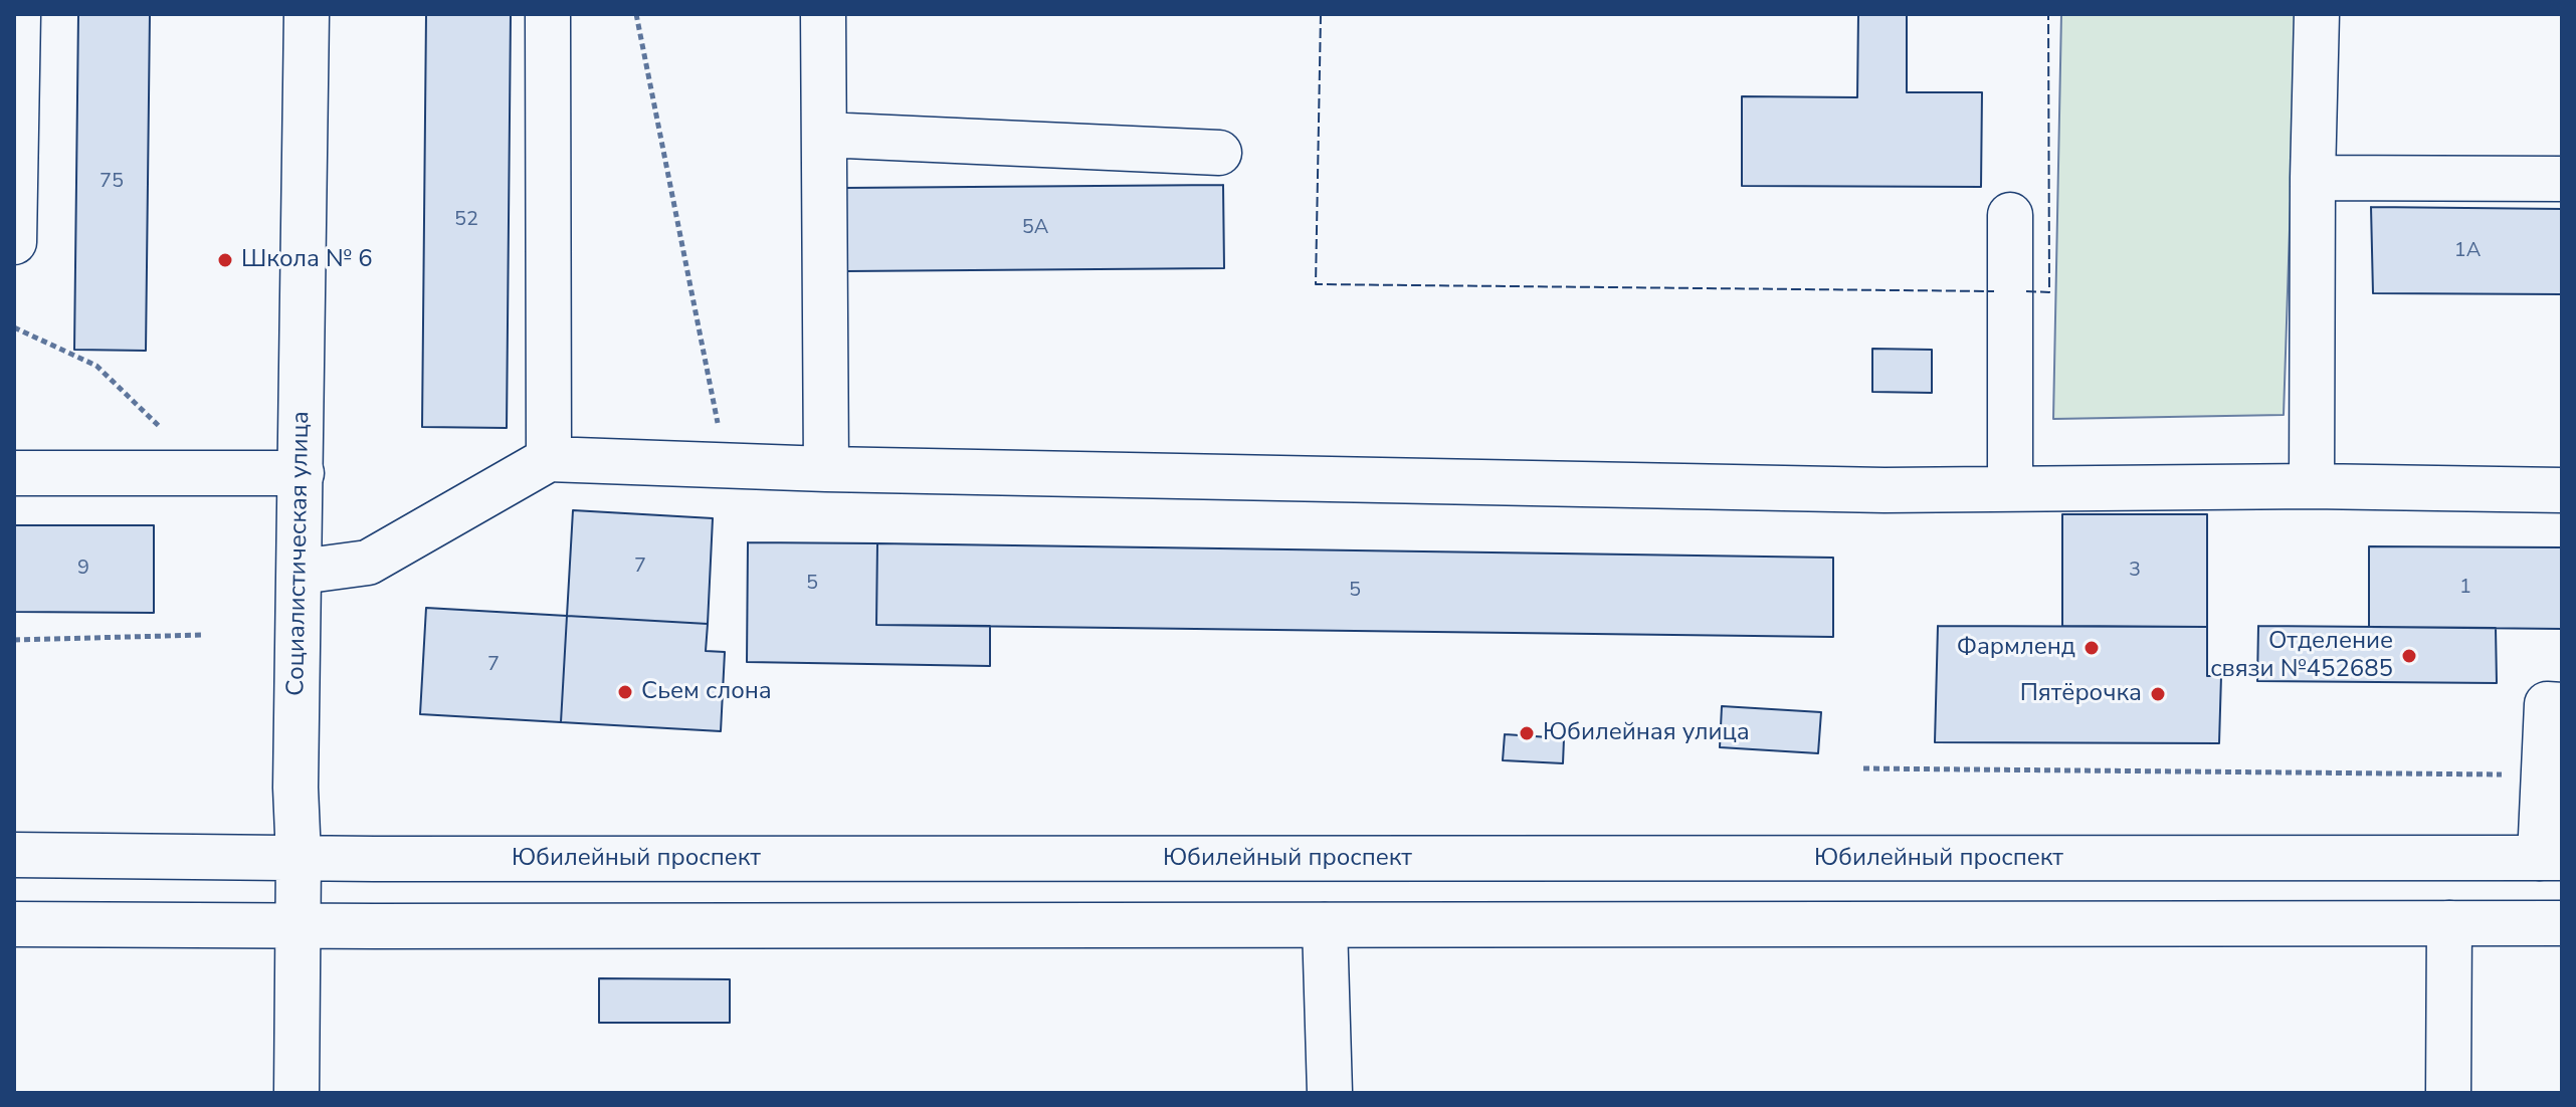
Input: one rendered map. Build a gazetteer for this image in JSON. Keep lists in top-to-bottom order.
{
  "streets": {
    "main road": ["Социалистическая улица", "Юбилейный проспект"]
  },
  "crossings": [
    ["Социалистическая улица", "Юбилейный проспект"]
  ],
  "places": [
    "Школа № 6",
    "Фармленд",
    "Отделение связи №452685",
    "Сьем слона",
    "Пятёрочка",
    "Юбилейная улица"
  ],
  "house_numbers": [
    "75",
    "52",
    "5А",
    "1А",
    "7",
    "9",
    "3",
    "5",
    "1",
    "5",
    "7"
  ]
}
